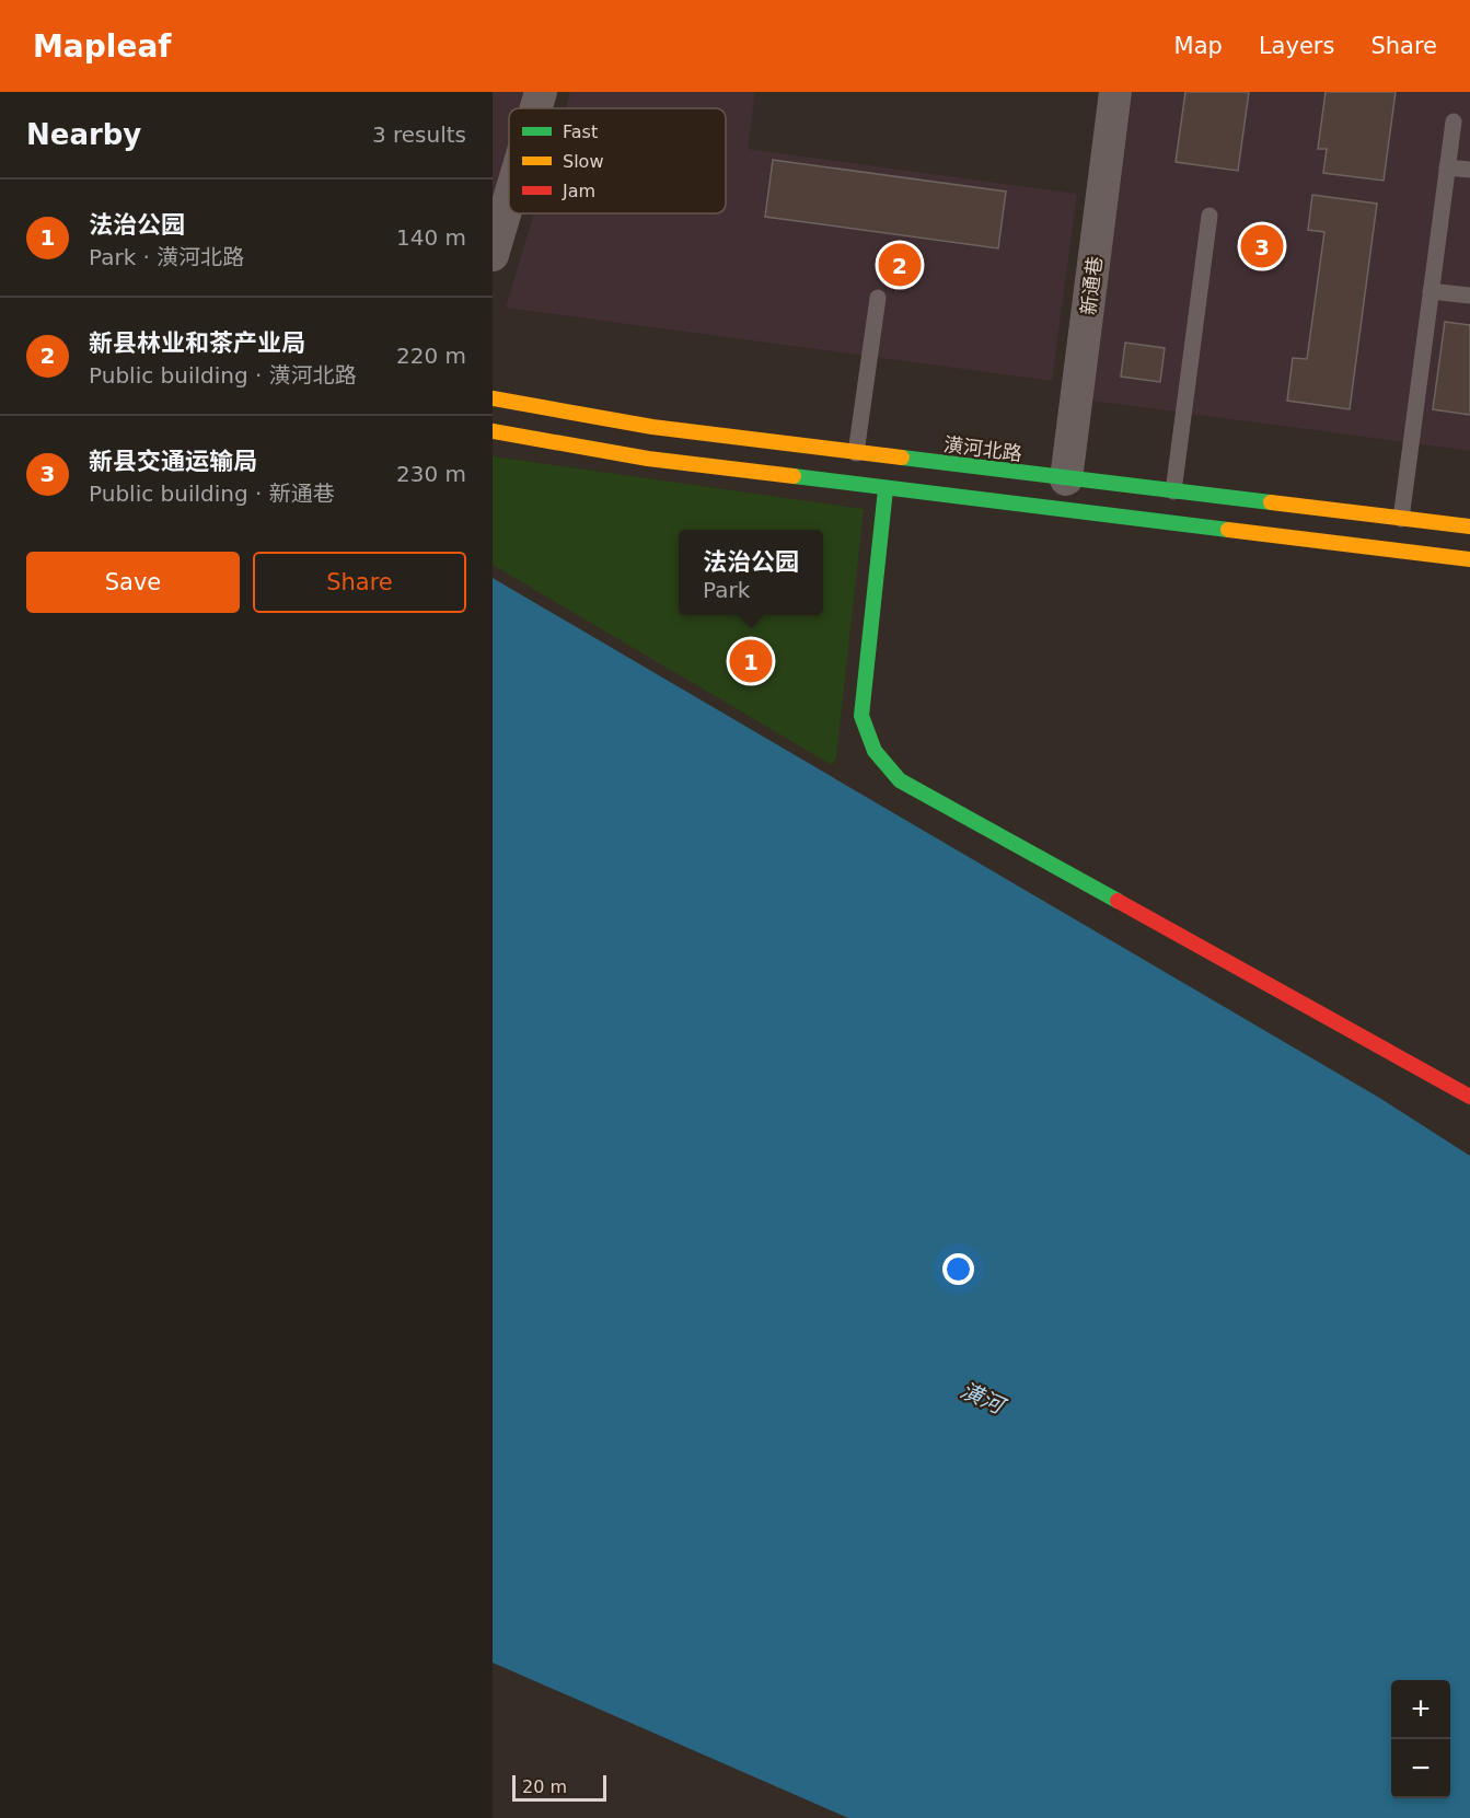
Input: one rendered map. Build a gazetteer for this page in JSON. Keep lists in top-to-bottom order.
{
  "streets": {
    "main road": ["潢河北路"],
    "street": ["新通巷"]
  },
  "crossings": [
    ["新通巷", "潢河北路"]
  ],
  "water": ["潢河"],
  "legend": ["Fast", "Slow", "Jam"],
  "scale_bar": "20 m",
  "page": {
    "header": "Mapleaf",
    "nav": ["Map", "Layers", "Share"],
    "heading": ["Nearby", "3 results"],
    "list": [
      {
        "mark": "1",
        "name": "法治公园",
        "note": "Park · 潢河北路",
        "value": "140 m"
      },
      {
        "mark": "2",
        "name": "新县林业和茶产业局",
        "note": "Public building · 潢河北路",
        "value": "220 m"
      },
      {
        "mark": "3",
        "name": "新县交通运输局",
        "note": "Public building · 新通巷",
        "value": "230 m"
      }
    ],
    "pins": ["3", "2", "1"],
    "popup": ["法治公园", "Park"],
    "buttons": ["Save", "Share"],
    "map_buttons": ["+", "−"],
    "scale": "20 m"
  }
}
